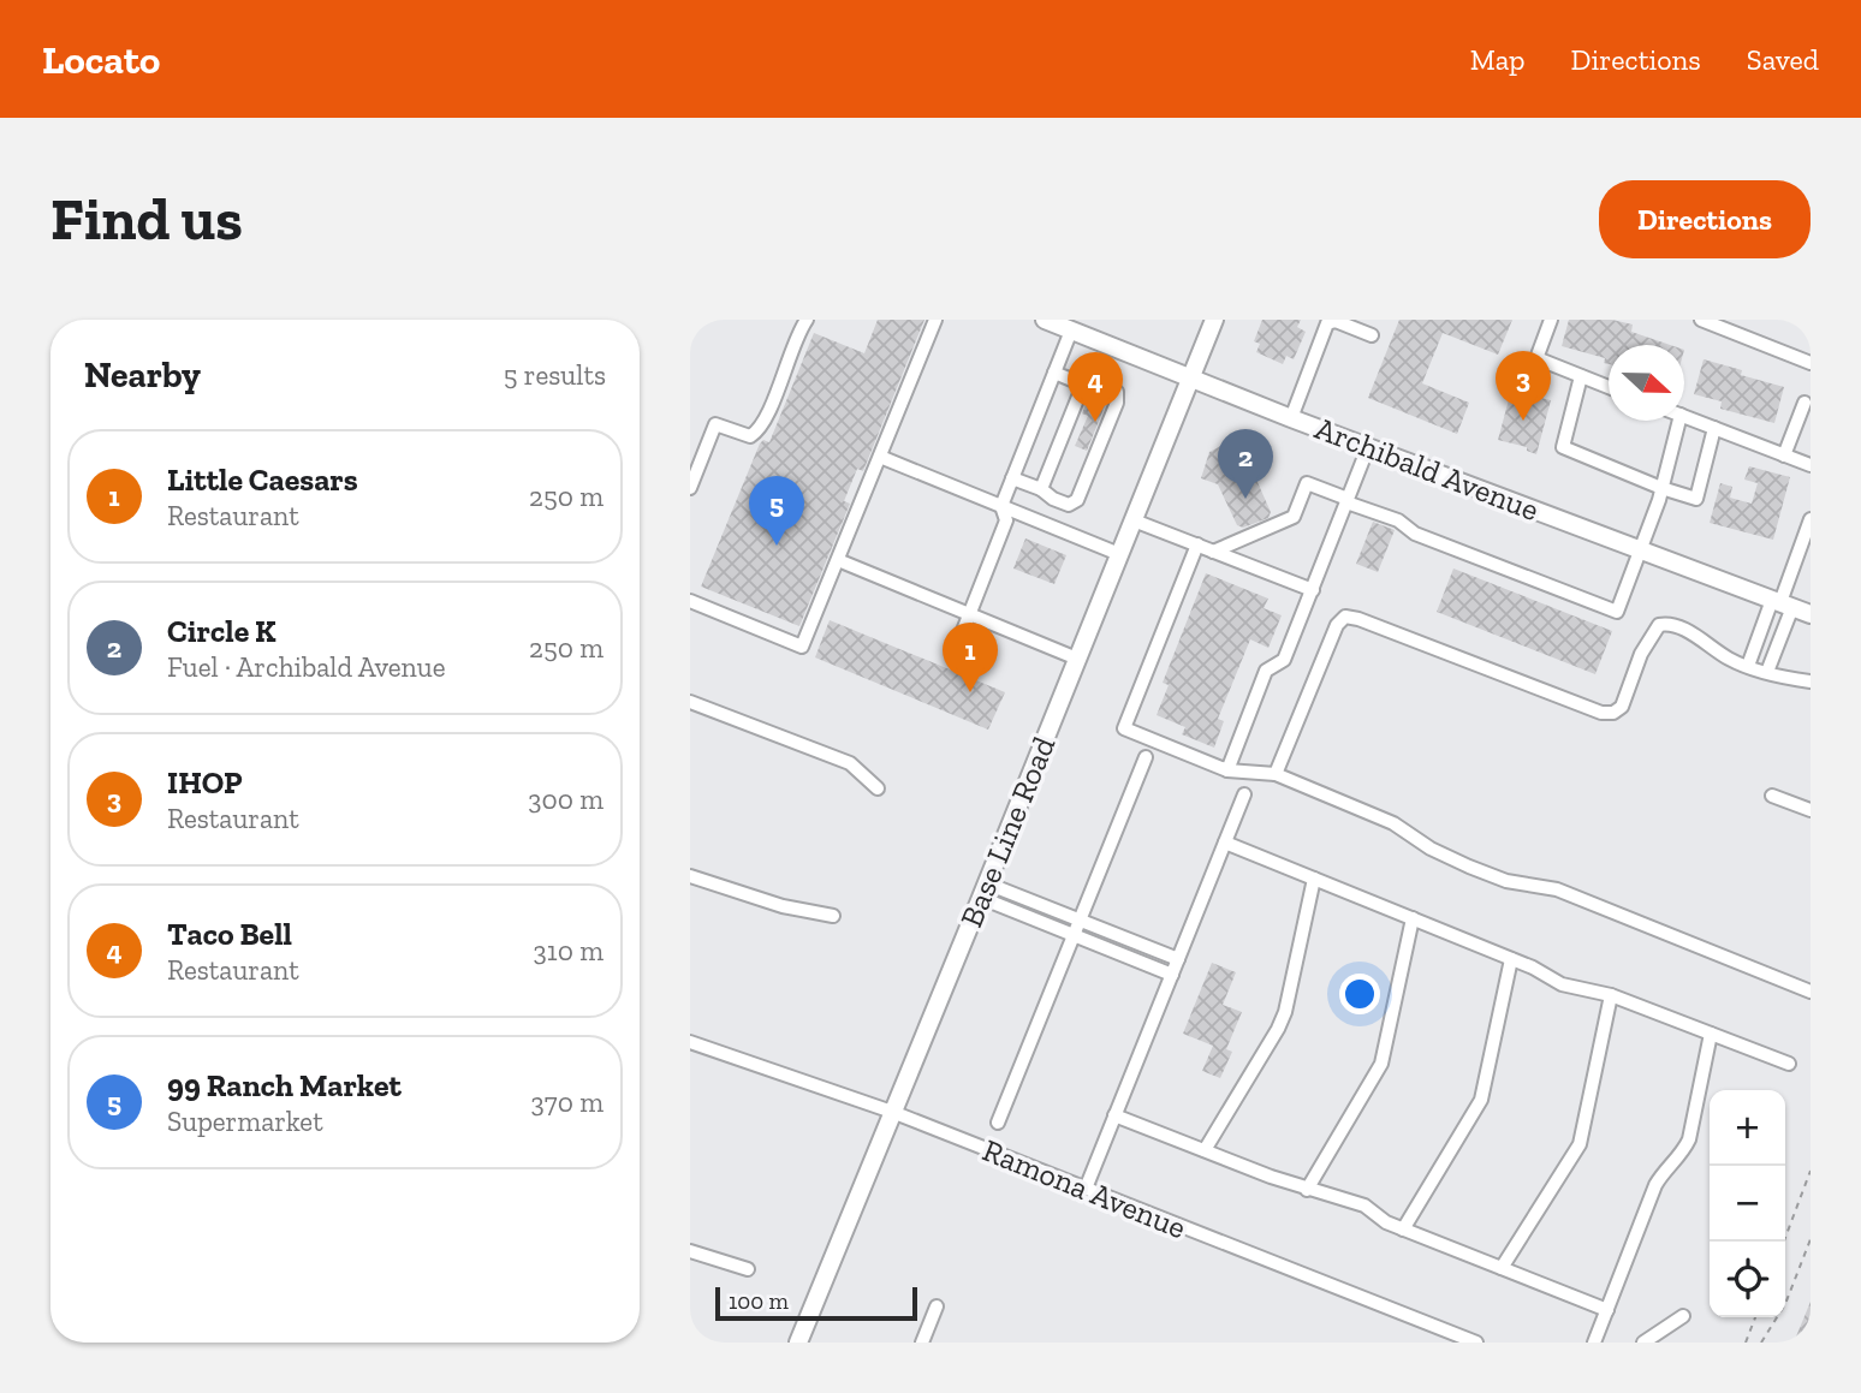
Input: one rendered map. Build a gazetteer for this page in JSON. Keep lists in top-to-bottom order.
{
  "streets": {
    "main road": ["Archibald Avenue", "Base Line Road"],
    "street": ["Ramona Avenue"]
  },
  "crossings": [
    ["Archibald Avenue", "Base Line Road"],
    ["Base Line Road", "Ramona Avenue"]
  ],
  "scale_bar": "100 m",
  "north": "right",
  "page": {
    "header": "Locato",
    "nav": ["Map", "Directions", "Saved"],
    "buttons": "Directions",
    "title": "Find us",
    "heading": ["Nearby", "5 results"],
    "pins": [
      "3",
      "4",
      "2",
      "5",
      "1"
    ],
    "list": [
      {
        "mark": "1",
        "name": "Little Caesars",
        "note": "Restaurant",
        "value": "250 m"
      },
      {
        "mark": "2",
        "name": "Circle K",
        "note": "Fuel · Archibald Avenue",
        "value": "250 m"
      },
      {
        "mark": "3",
        "name": "IHOP",
        "note": "Restaurant",
        "value": "300 m"
      },
      {
        "mark": "4",
        "name": "Taco Bell",
        "note": "Restaurant",
        "value": "310 m"
      },
      {
        "mark": "5",
        "name": "99 Ranch Market",
        "note": "Supermarket",
        "value": "370 m"
      }
    ],
    "map_buttons": ["+", "−"],
    "scale": "100 m"
  }
}
